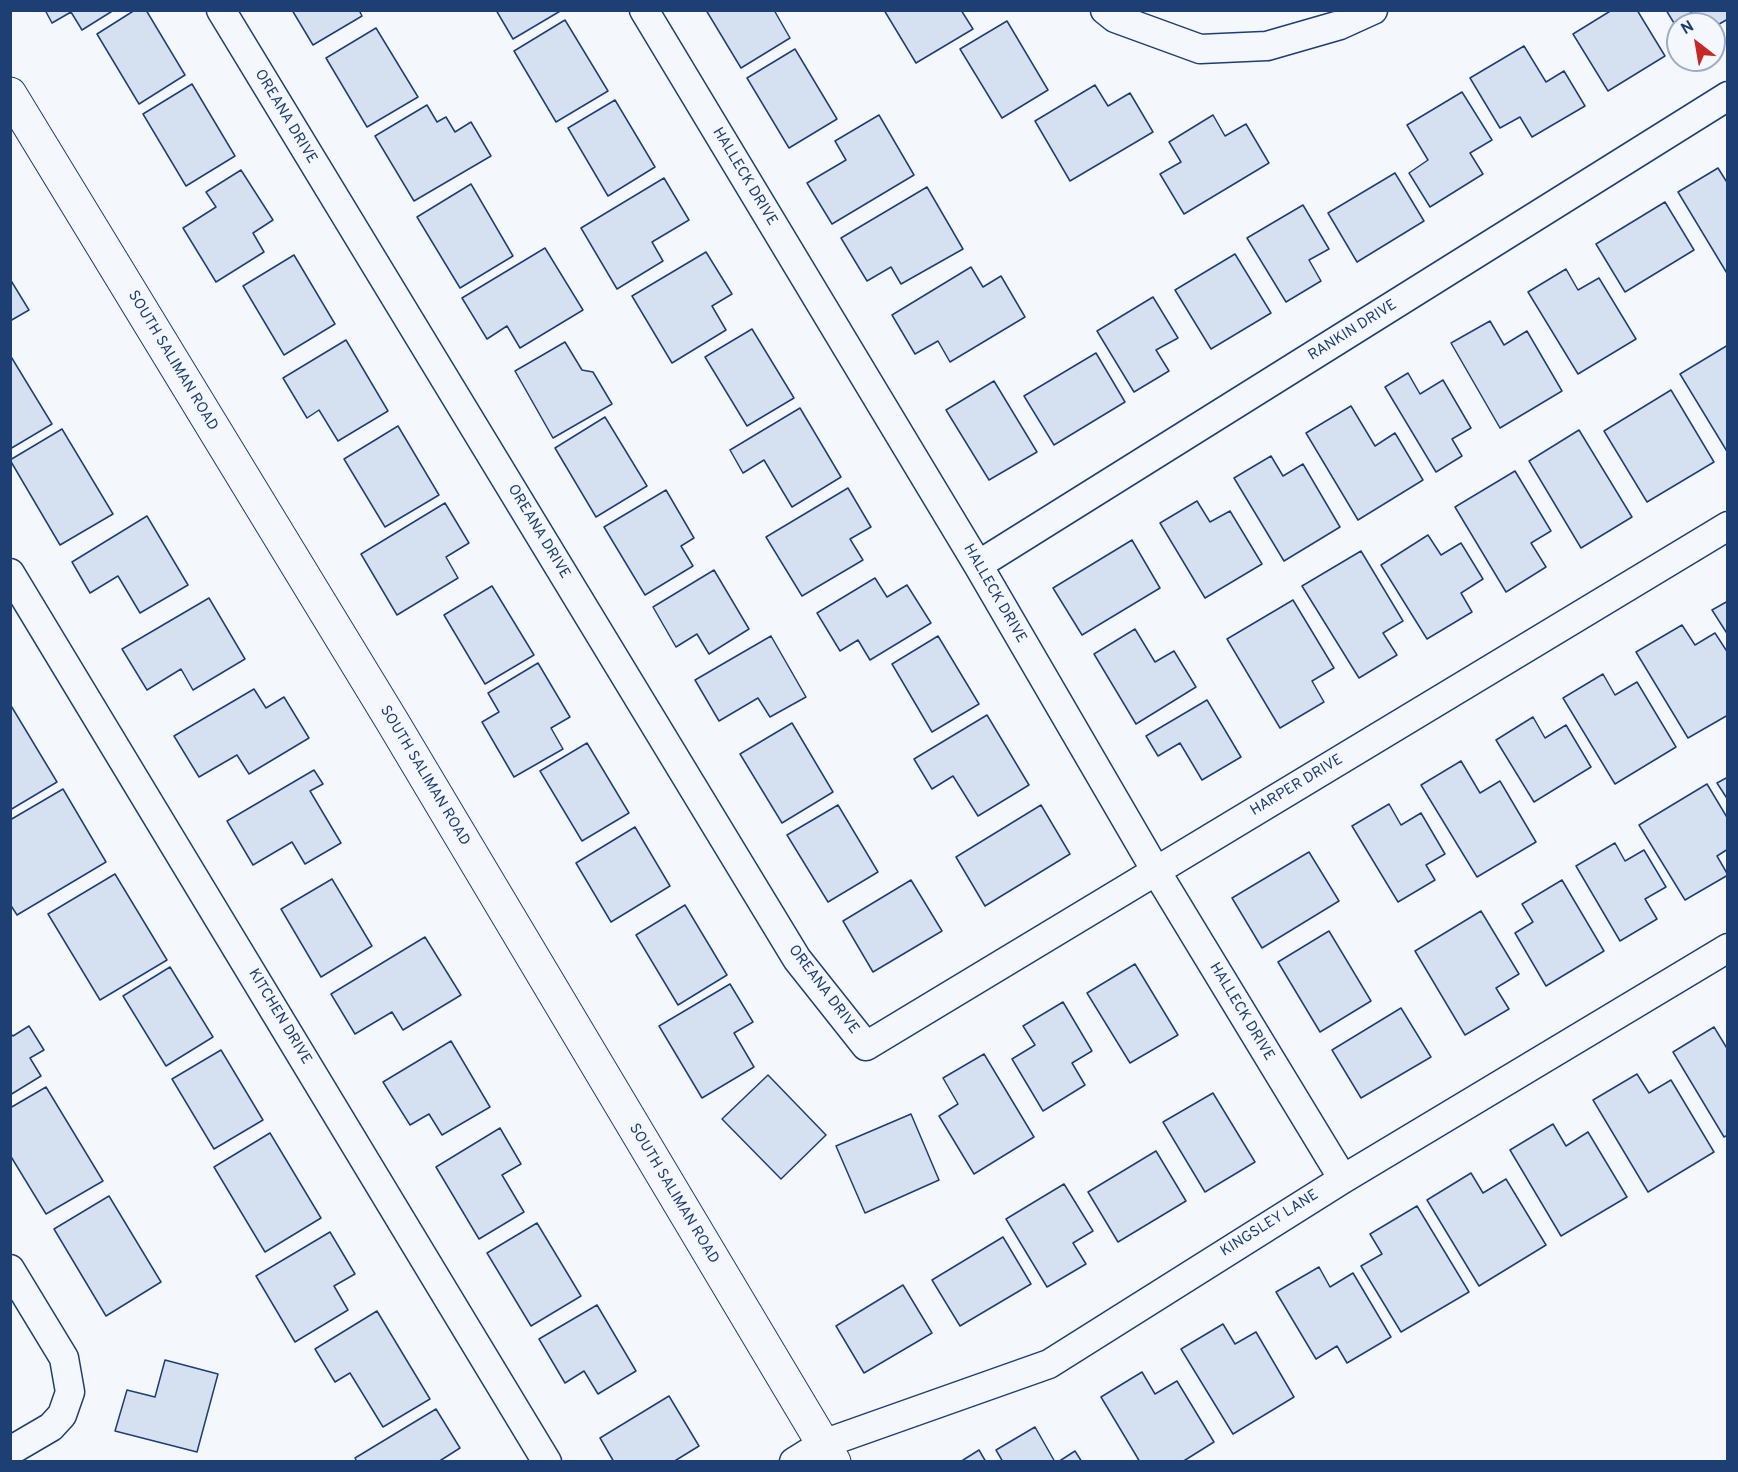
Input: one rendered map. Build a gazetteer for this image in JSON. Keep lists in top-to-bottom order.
{
  "streets": {
    "street": [
      "OREANA DRIVE",
      "HALLECK DRIVE",
      "RANKIN DRIVE",
      "SOUTH SALIMAN ROAD",
      "HARPER DRIVE",
      "KITCHEN DRIVE",
      "KINGSLEY LANE"
    ]
  },
  "crossings": [
    ["OREANA DRIVE", "HARPER DRIVE"],
    ["HALLECK DRIVE", "RANKIN DRIVE"],
    ["HALLECK DRIVE", "HARPER DRIVE"],
    ["HALLECK DRIVE", "KINGSLEY LANE"],
    ["SOUTH SALIMAN ROAD", "KINGSLEY LANE"]
  ],
  "north": "top left"
}
